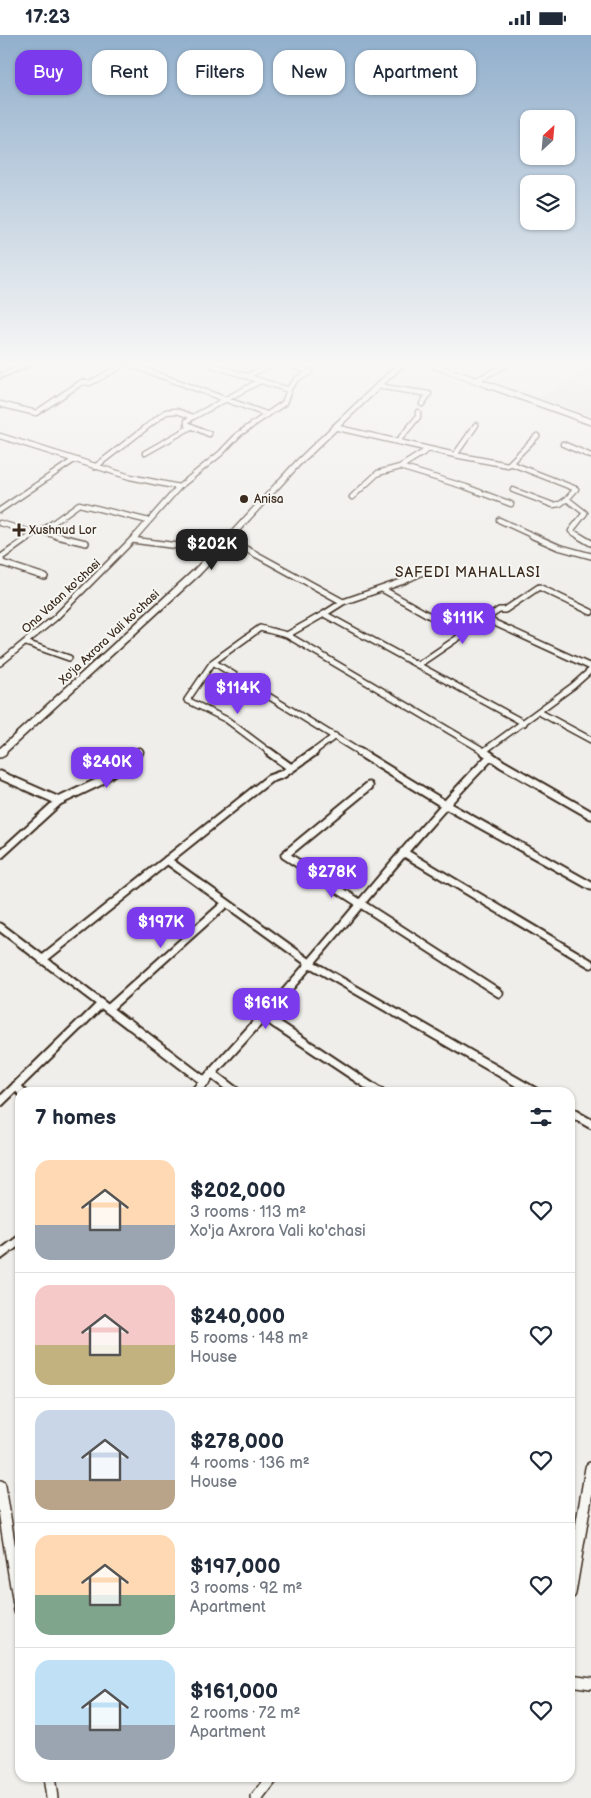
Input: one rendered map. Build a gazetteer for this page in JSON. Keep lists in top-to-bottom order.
{
  "streets": {
    "street": ["Ona Vatan ko'chasi", "Xo'ja Axrora Vali ko'chasi"]
  },
  "districts": ["SAFEDI MAHALLASI"],
  "places": {
    "other": ["Anisa"],
    "health": ["Xushnud Lor"]
  },
  "north": "top right",
  "page": {
    "status": "17:23",
    "chip": [
      "Buy",
      "Rent",
      "Filters",
      "New",
      "Apartment"
    ],
    "price": [
      "$202K",
      "$111K",
      "$114K",
      "$240K",
      "$278K",
      "$197K",
      "$161K"
    ],
    "heading": "7 homes",
    "list": [
      {
        "name": "$202,000",
        "note": "3 rooms · 113 m² · Xo'ja Axrora Vali ko'chasi"
      },
      {
        "name": "$240,000",
        "note": "5 rooms · 148 m² · House"
      },
      {
        "name": "$278,000",
        "note": "4 rooms · 136 m² · House"
      },
      {
        "name": "$197,000",
        "note": "3 rooms · 92 m² · Apartment"
      },
      {
        "name": "$161,000",
        "note": "2 rooms · 72 m² · Apartment"
      }
    ]
  }
}
